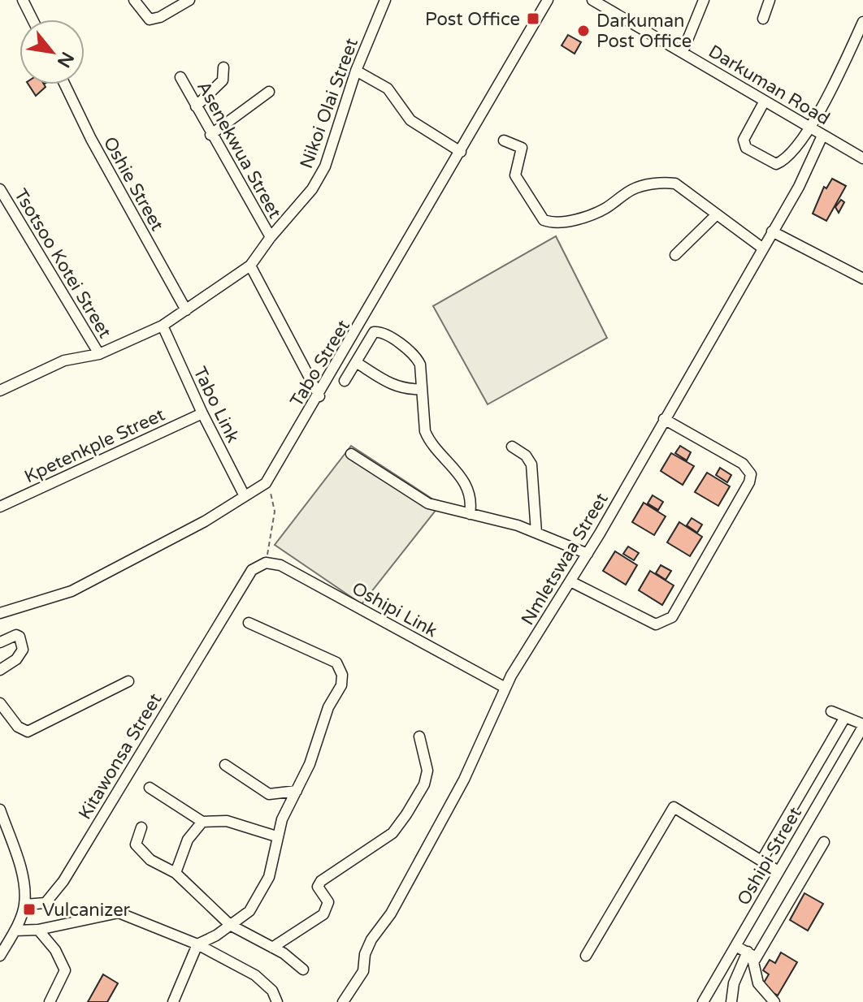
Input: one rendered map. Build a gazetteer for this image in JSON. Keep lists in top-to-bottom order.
{
  "streets": {
    "street": [
      "Darkuman Road",
      "Nikoi Olai Street",
      "Asenekwua Street",
      "Oshie Street",
      "Tsotsoo Kotei Street",
      "Tabo Street",
      "Tabo Link",
      "Kpetenkple Street",
      "Nmletswaa Street",
      "Oshipi Link",
      "Kitawonsa Street",
      "Oshipi Street"
    ]
  },
  "crossings": [
    ["Darkuman Road", "Nmletswaa Street"],
    ["Nikoi Olai Street", "Asenekwua Street"],
    ["Nikoi Olai Street", "Oshie Street"],
    ["Nikoi Olai Street", "Tsotsoo Kotei Street"],
    ["Nikoi Olai Street", "Tabo Link"],
    ["Tabo Street", "Tabo Link"],
    ["Tabo Link", "Kpetenkple Street"],
    ["Nmletswaa Street", "Oshipi Link"],
    ["Oshipi Link", "Kitawonsa Street"]
  ],
  "places": {
    "transit": ["Post Office", "Vulcanizer"],
    "other": ["Darkuman Post Office"]
  },
  "north": "bottom right"
}
